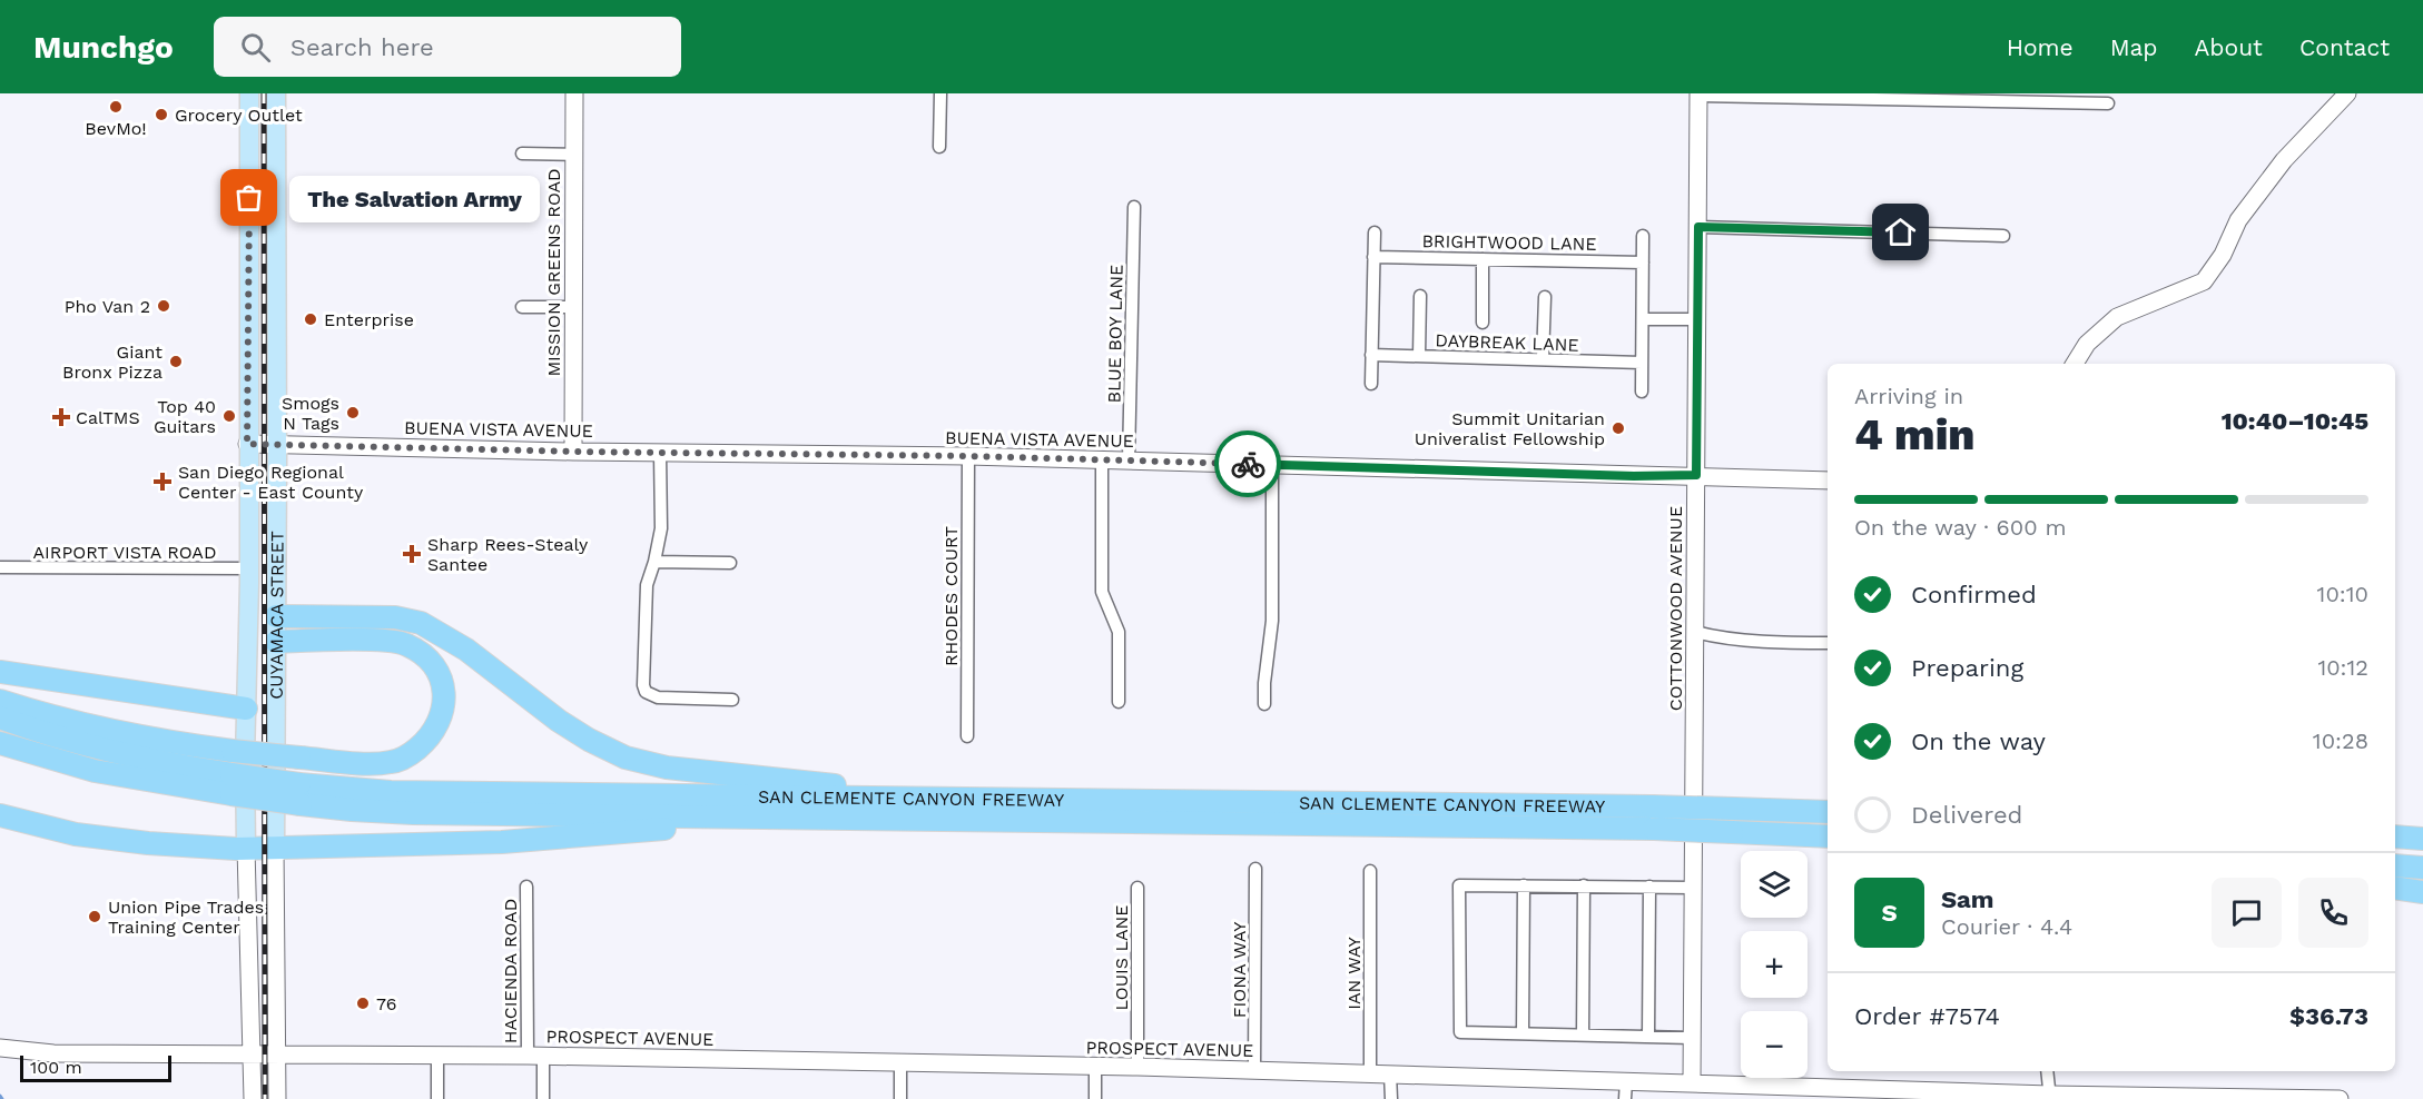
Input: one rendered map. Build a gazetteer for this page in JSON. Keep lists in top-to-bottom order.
{
  "streets": {
    "highway": ["SAN CLEMENTE CANYON FREEWAY"],
    "main road": ["CUYAMACA STREET"],
    "street": [
      "BRIGHTWOOD LANE",
      "MISSION GREENS ROAD",
      "BLUE BOY LANE",
      "DAYBREAK LANE",
      "BUENA VISTA AVENUE",
      "AIRPORT VISTA ROAD",
      "RHODES COURT",
      "COTTONWOOD AVENUE",
      "LOUIS LANE",
      "FIONA WAY",
      "HACIENDA ROAD",
      "IAN WAY",
      "PROSPECT AVENUE"
    ]
  },
  "crossings": [
    ["MISSION GREENS ROAD", "BUENA VISTA AVENUE"],
    ["BLUE BOY LANE", "BUENA VISTA AVENUE"],
    ["BUENA VISTA AVENUE", "RHODES COURT"],
    ["BUENA VISTA AVENUE", "COTTONWOOD AVENUE"],
    ["BUENA VISTA AVENUE", "CUYAMACA STREET"],
    ["AIRPORT VISTA ROAD", "CUYAMACA STREET"],
    ["COTTONWOOD AVENUE", "PROSPECT AVENUE"],
    ["CUYAMACA STREET", "PROSPECT AVENUE"],
    ["LOUIS LANE", "PROSPECT AVENUE"],
    ["FIONA WAY", "PROSPECT AVENUE"],
    ["HACIENDA ROAD", "PROSPECT AVENUE"],
    ["IAN WAY", "PROSPECT AVENUE"]
  ],
  "places": {
    "other": [
      "BevMo!",
      "Grocery Outlet",
      "The Salvation Army",
      "Pho Van 2",
      "Enterprise",
      "Giant Bronx Pizza",
      "Smogs N Tags",
      "Top 40 Guitars",
      "Summit Unitarian Univeralist Fellowship",
      "Union Pipe Trades Training Center",
      "76"
    ],
    "health": ["CalTMS", "San Diego Regional Center - East County", "Sharp Rees-Stealy Santee"]
  },
  "scale_bar": "100 m",
  "page": {
    "header": "Munchgo",
    "search": "Search here",
    "nav": [
      "Home",
      "Map",
      "About",
      "Contact"
    ],
    "bubble": "The Salvation Army",
    "heading": ["4 min", "Arriving in", "10:40–10:45"],
    "panel": [
      "Sam",
      "Courier · 4.4",
      "Order #7574",
      "$36.73"
    ],
    "bar": "On the way · 600 m",
    "list": [
      ["Confirmed", "10:10"],
      ["Preparing", "10:12"],
      ["On the way", "10:28"],
      "Delivered"
    ],
    "map_buttons": ["+", "−"],
    "round": "S",
    "scale": "100 m"
  }
}
